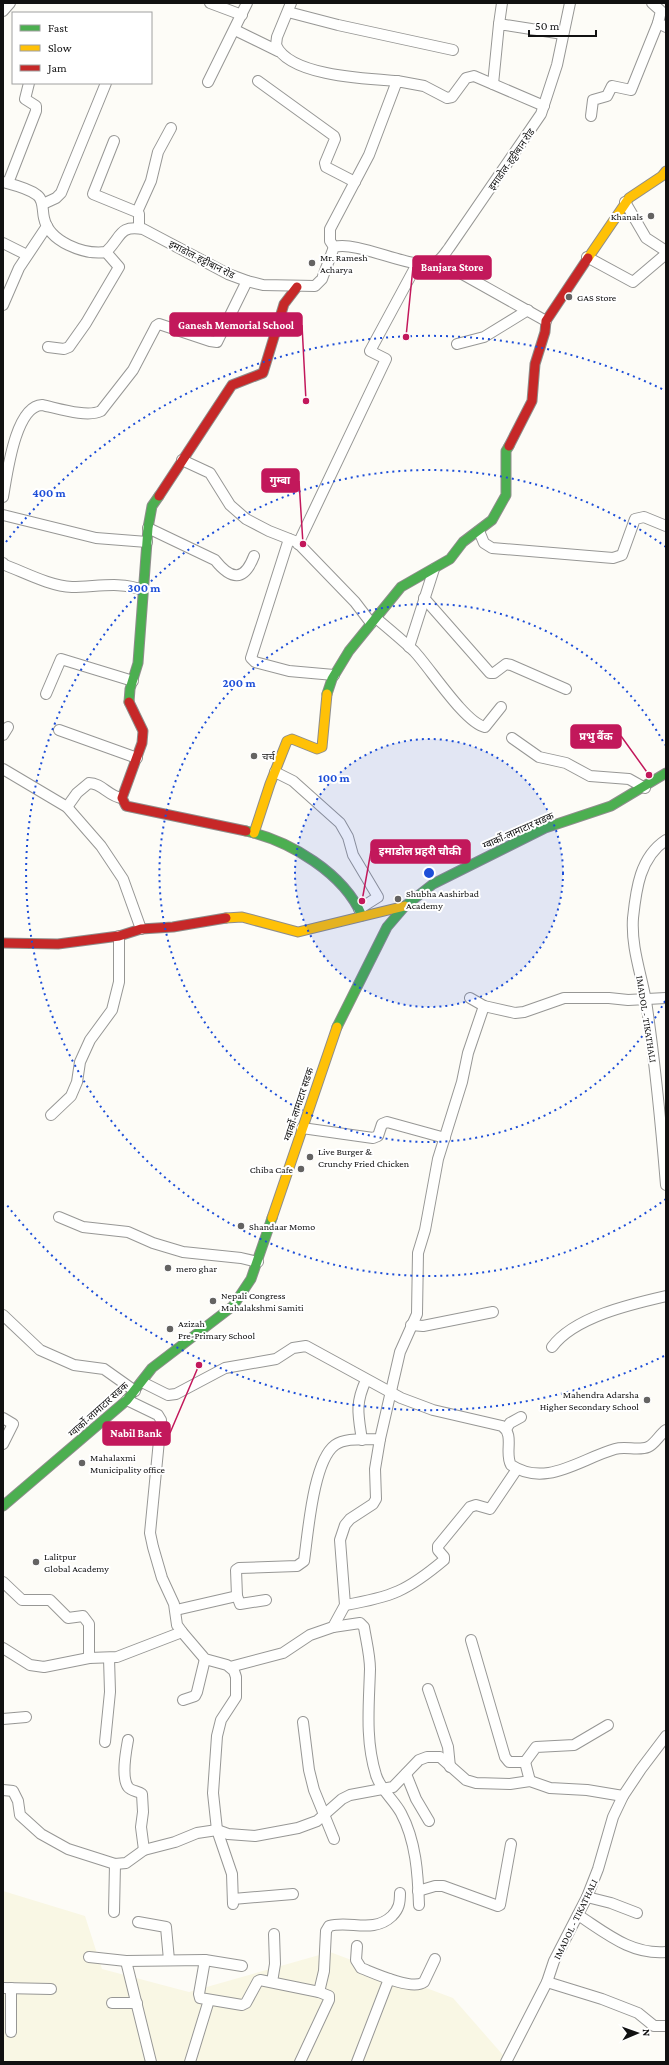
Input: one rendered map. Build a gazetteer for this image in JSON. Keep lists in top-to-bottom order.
{
  "streets": {
    "street": ["इमाडोल-हट्टीबान रोड", "ग्वार्को-लामाटार सडक", "IMADOL - TIKATHALI"]
  },
  "places": [
    "Khanals",
    "Mr. Ramesh Acharya",
    "GAS Store",
    "Banjara Store",
    "Ganesh Memorial School",
    "गुम्बा",
    "चर्च",
    "प्रभु बैंक",
    "Shubha Aashirbad Academy",
    "इमाडोल प्रहरी चौकी",
    "Live Burger & Crunchy Fried Chicken",
    "Chiba Cafe",
    "Shandaar Momo",
    "mero ghar",
    "Nepali Congress Mahalakshmi Samiti",
    "Azizah Pre-Primary School",
    "Nabil Bank",
    "Mahendra Adarsha Higher Secondary School",
    "Mahalaxmi Municipality office",
    "Lalitpur Global Academy"
  ],
  "legend": ["Fast", "Slow", "Jam"],
  "scale_bar": "50 m",
  "north": "right",
  "rings": [
    "400 m",
    "300 m",
    "200 m",
    "100 m"
  ]
}
